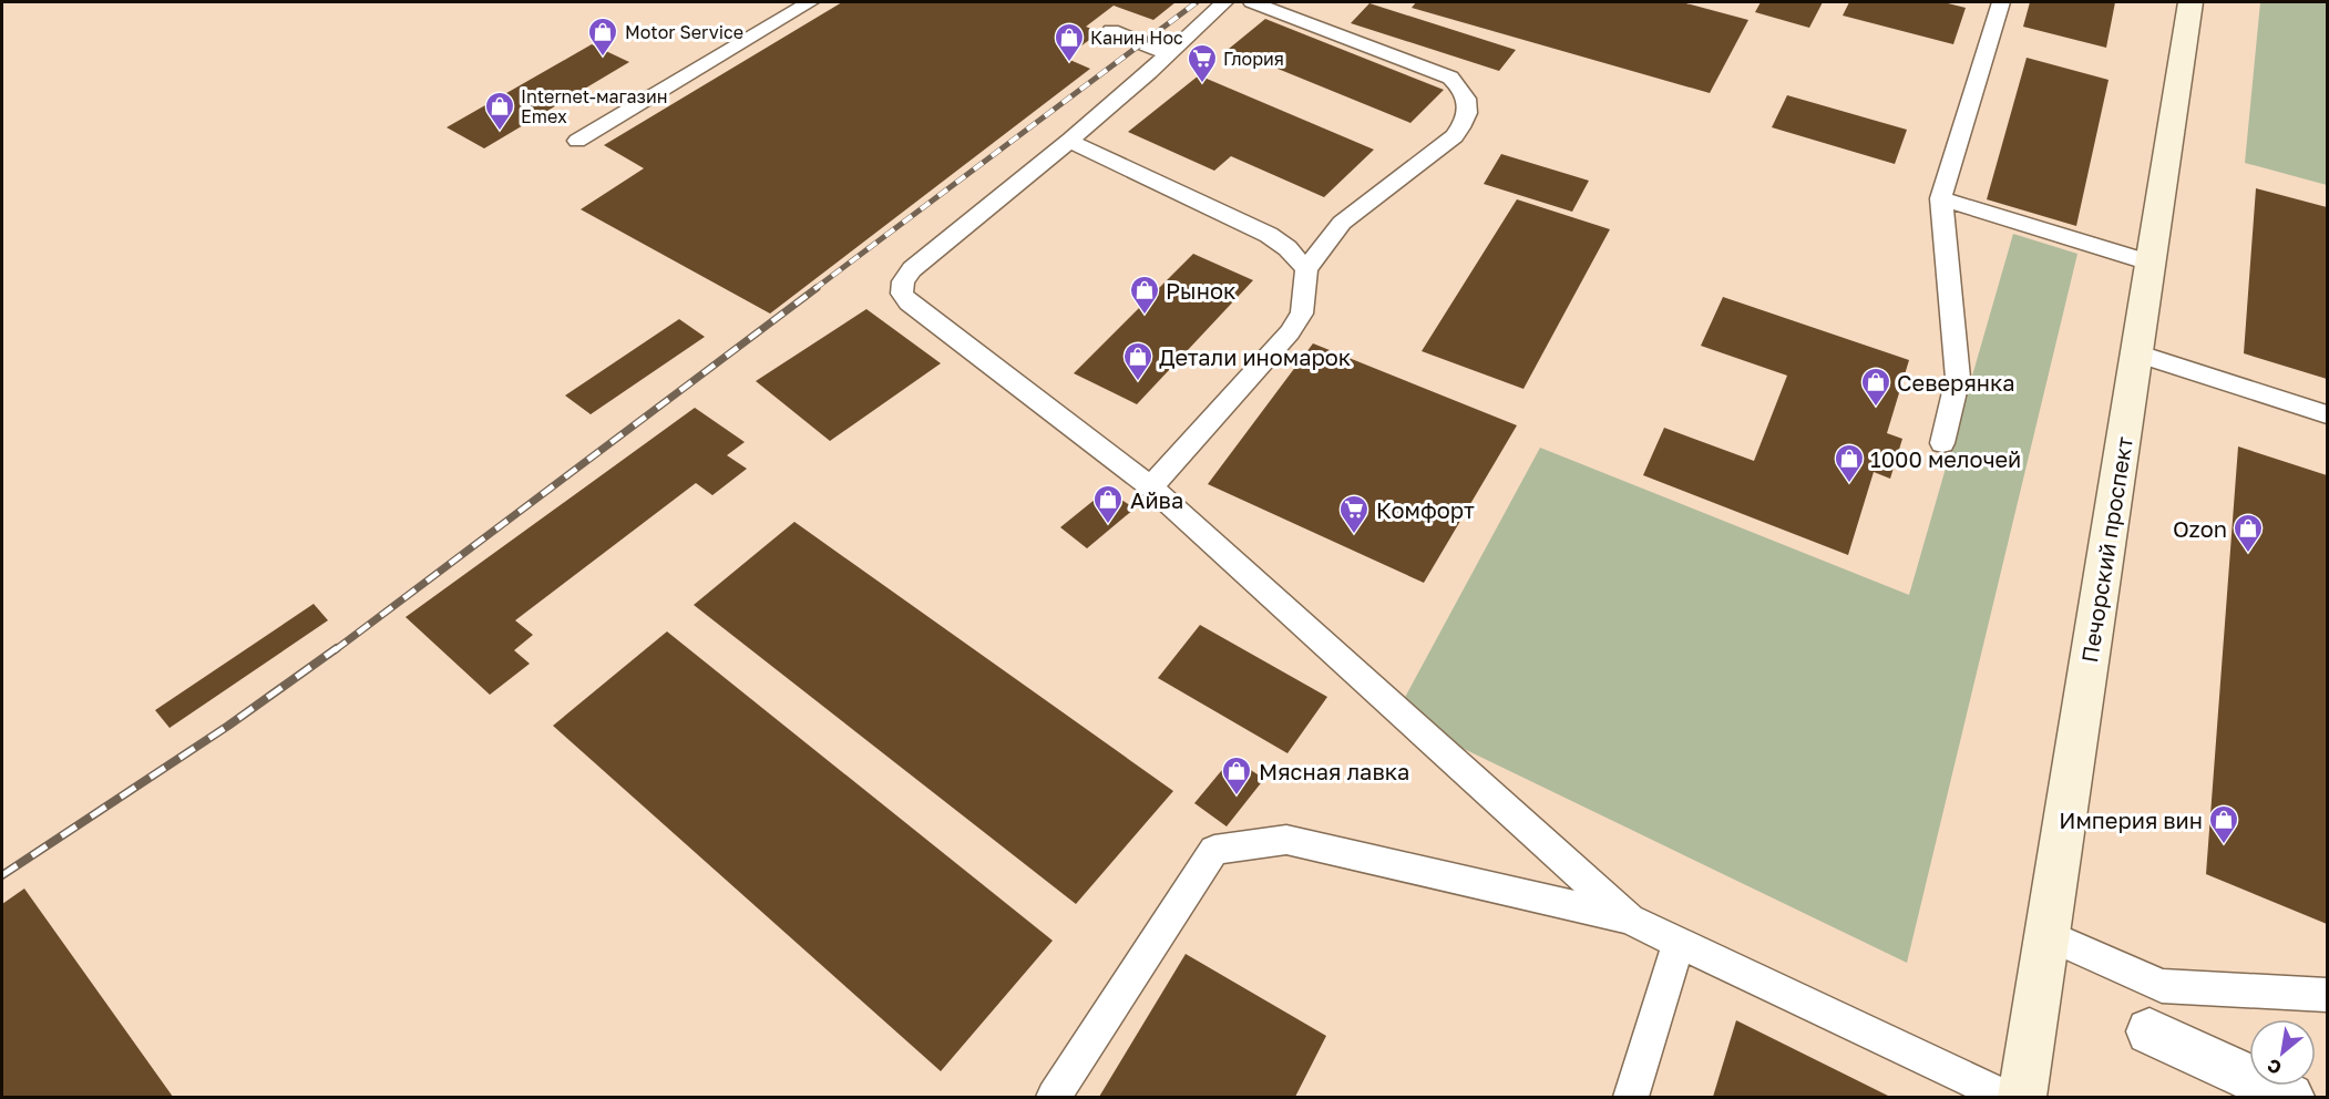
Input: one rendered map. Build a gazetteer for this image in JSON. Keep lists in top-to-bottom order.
{
  "streets": {
    "main road": ["Печорский проспект"]
  },
  "places": {
    "shop": [
      "Motor Service",
      "Канин Нос",
      "Internet-магазин Emex",
      "Рынок",
      "Детали иномарок",
      "Северянка",
      "1000 мелочей",
      "Айва",
      "Ozon",
      "Мясная лавка",
      "Империя вин"
    ],
    "supermarket": ["Глория", "Комфорт"]
  },
  "north": "bottom left"
}
